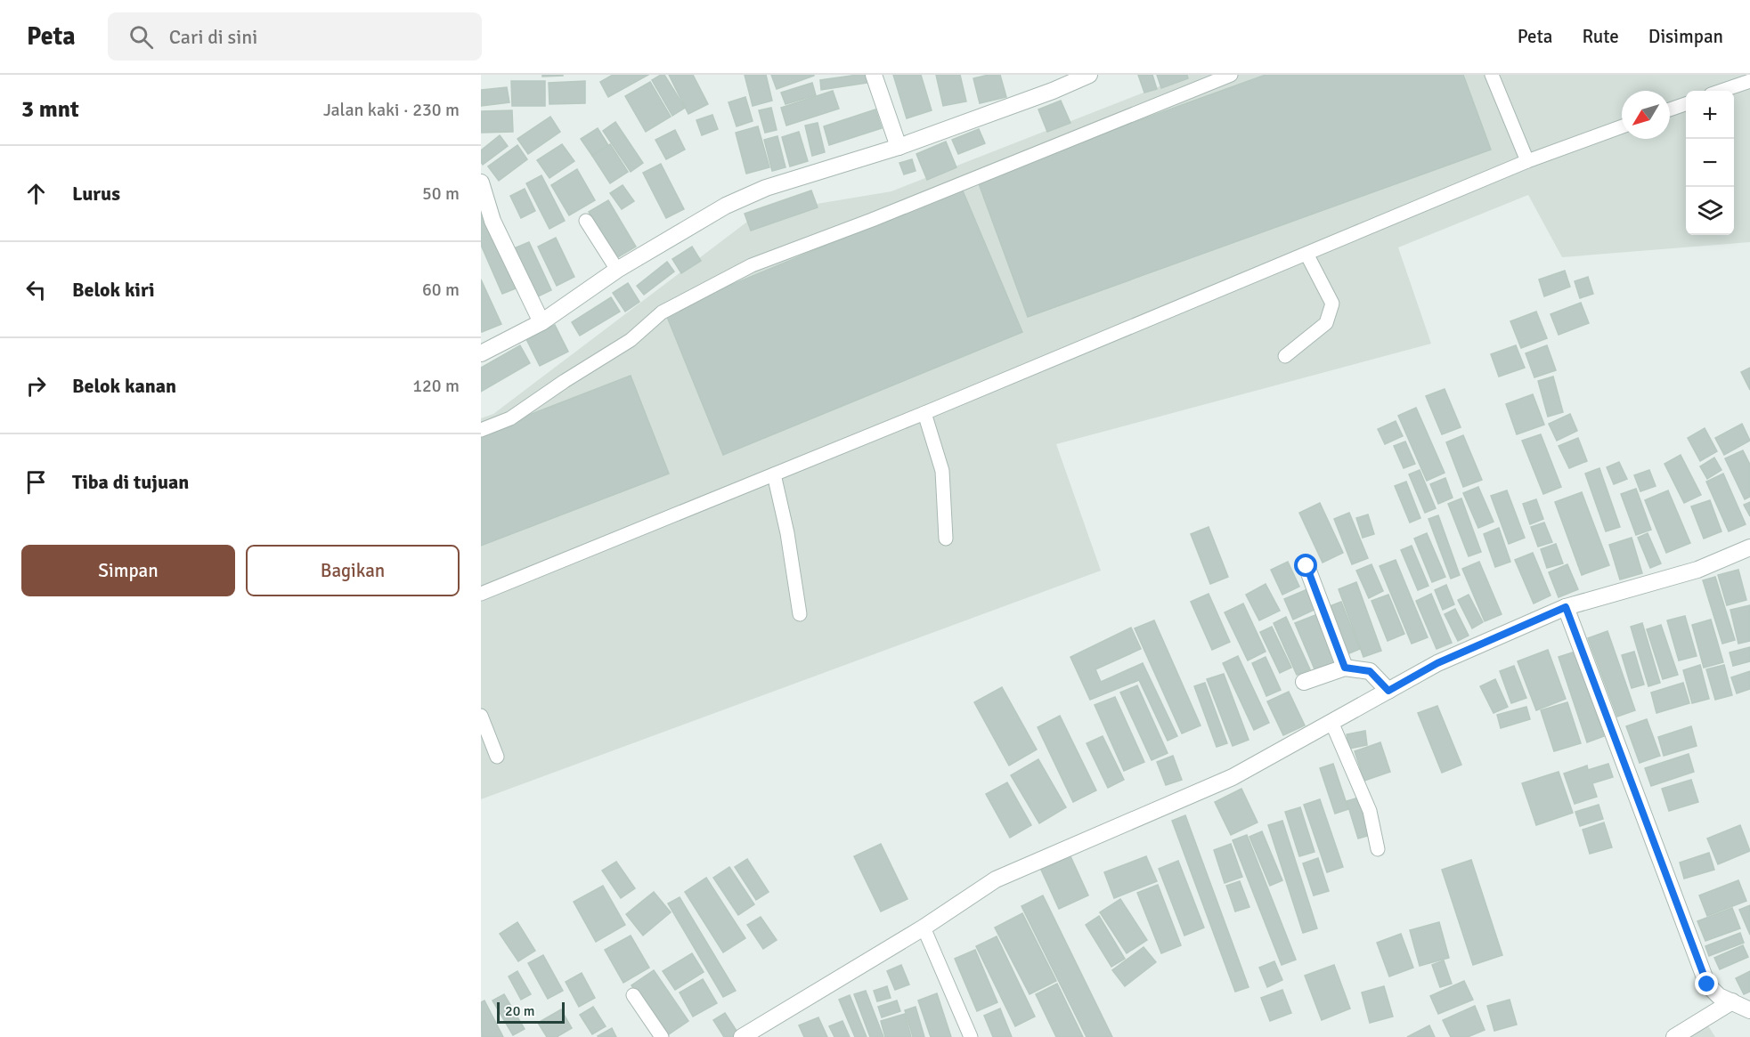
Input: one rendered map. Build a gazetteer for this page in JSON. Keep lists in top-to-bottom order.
{
  "scale_bar": "20 m",
  "north": "bottom left",
  "page": {
    "header": "Peta",
    "search": "Cari di sini",
    "nav": ["Peta", "Rute", "Disimpan"],
    "heading": ["3 mnt", "Jalan kaki · 230 m"],
    "map_buttons": ["+", "−"],
    "list": [
      ["Lurus", "50 m"],
      ["Belok kiri", "60 m"],
      ["Belok kanan", "120 m"],
      "Tiba di tujuan"
    ],
    "buttons": ["Simpan", "Bagikan"],
    "scale": "20 m"
  }
}
